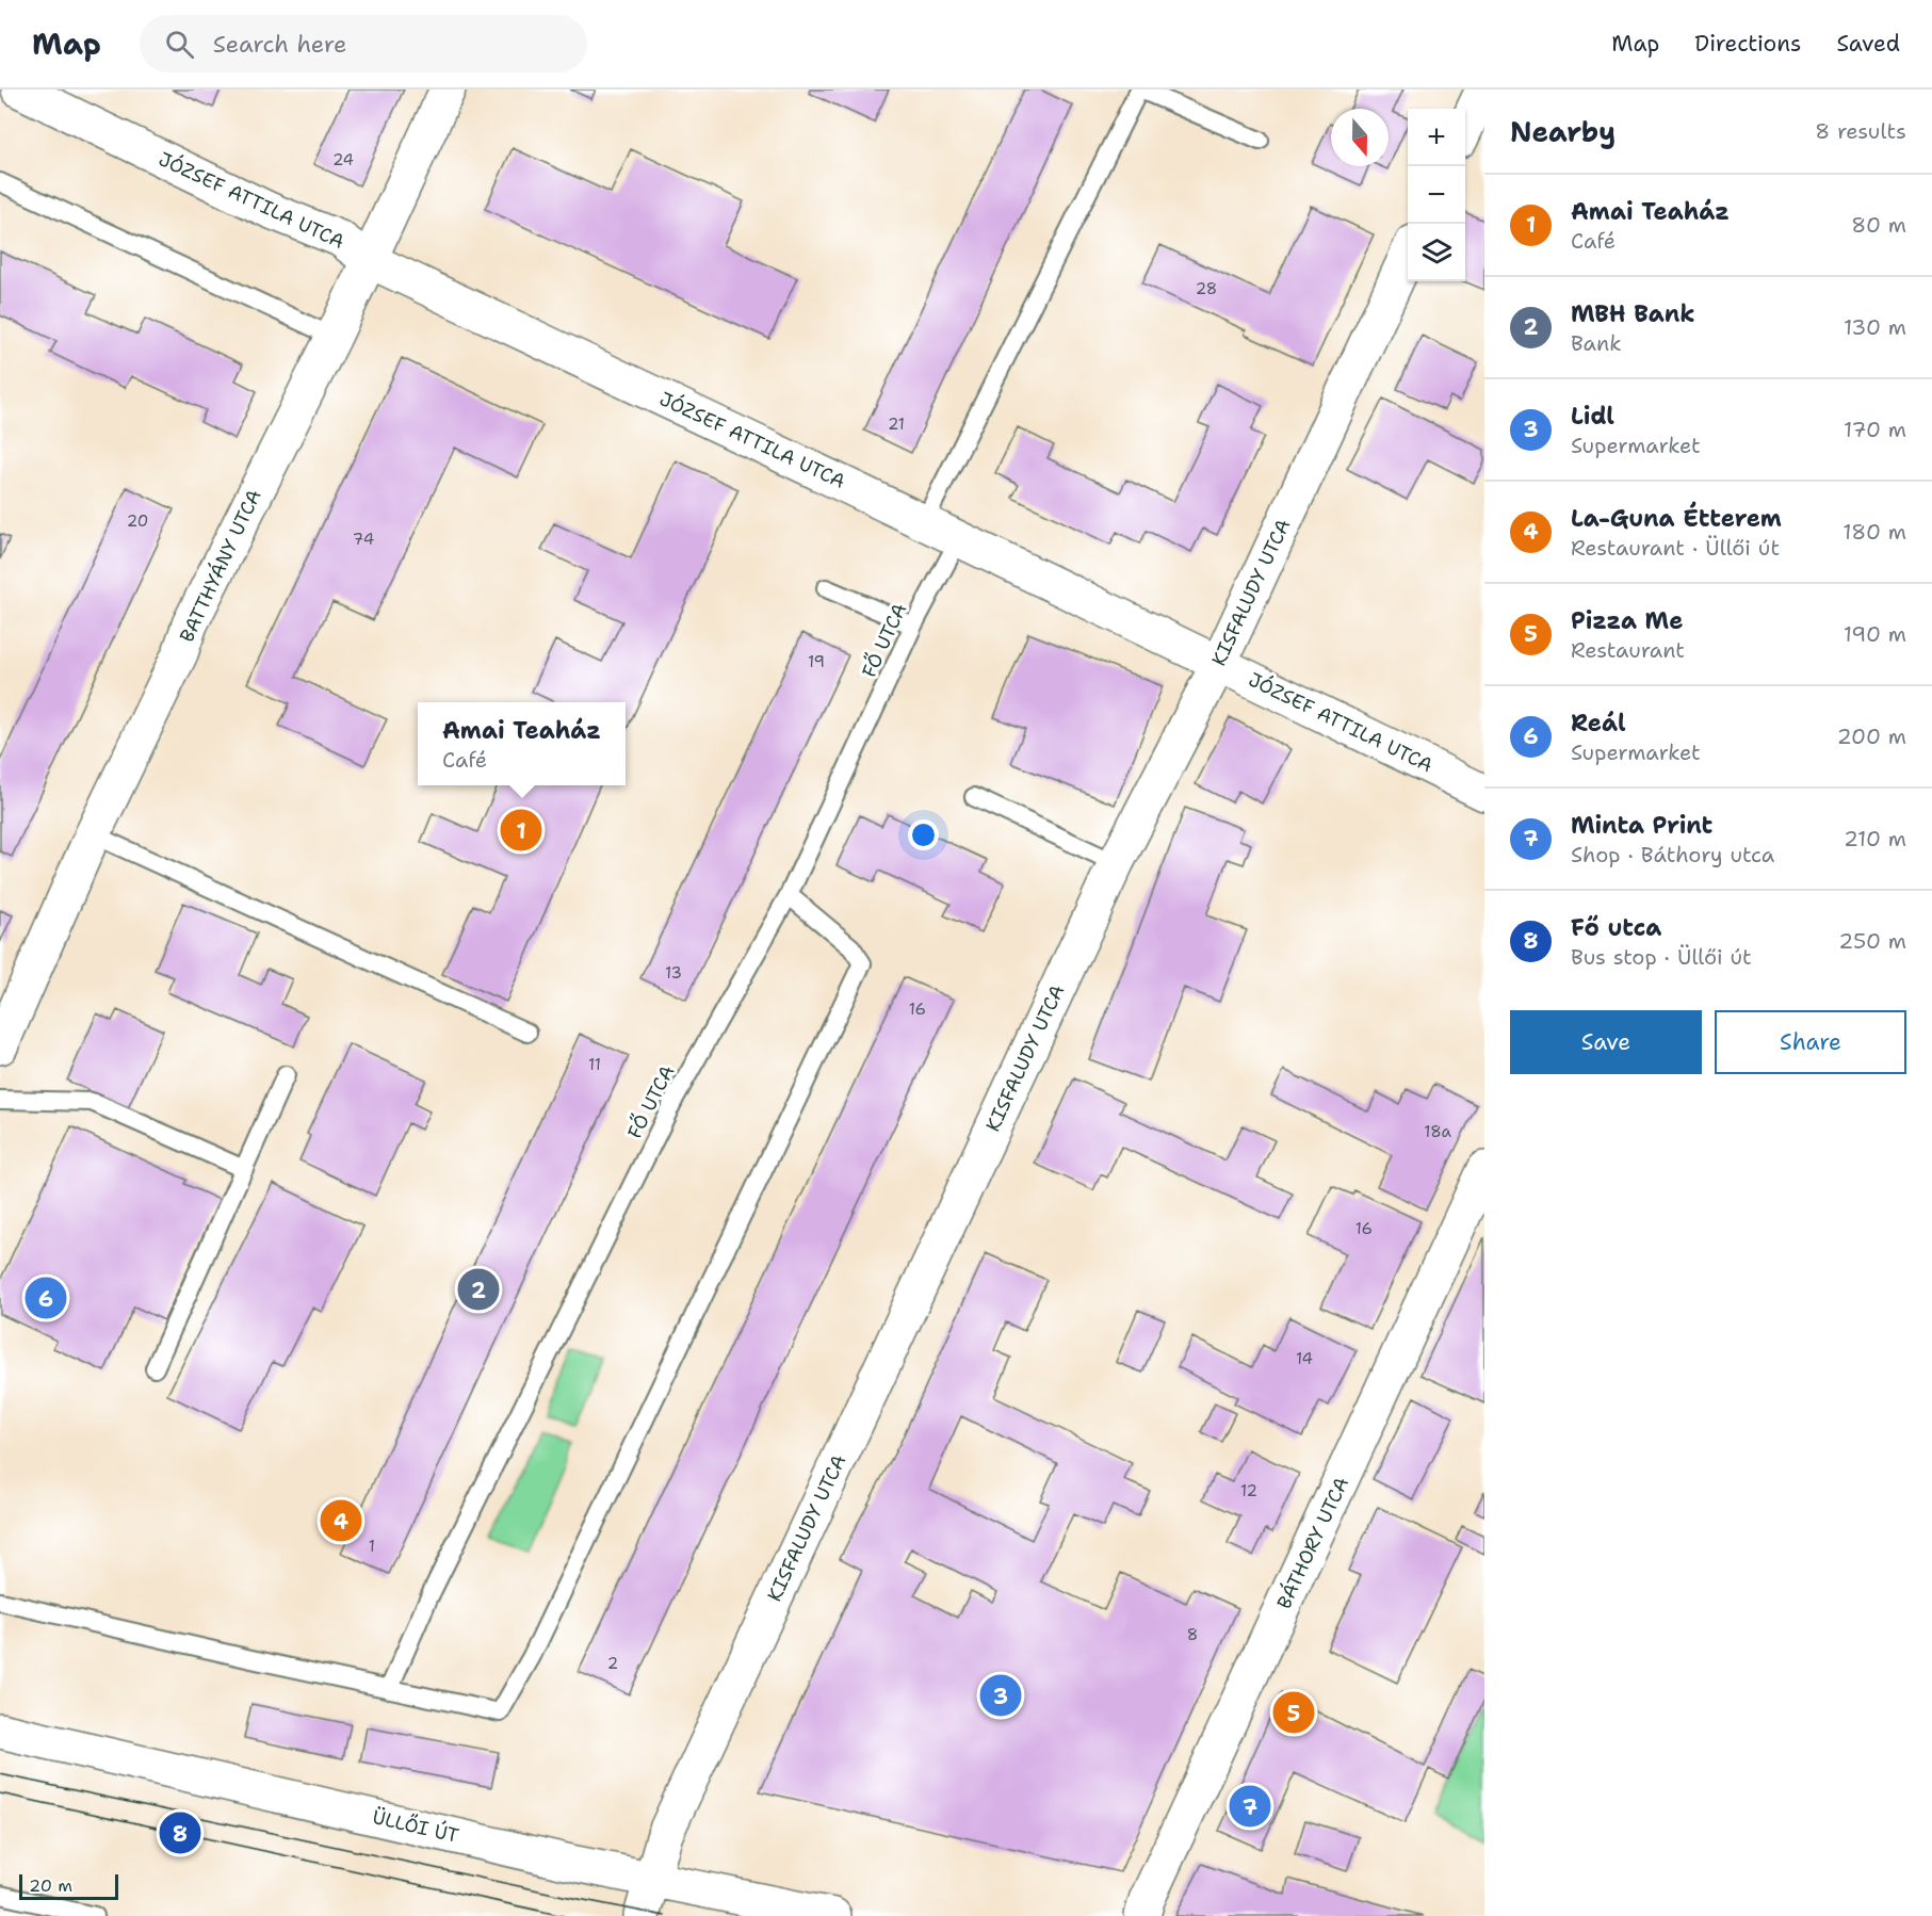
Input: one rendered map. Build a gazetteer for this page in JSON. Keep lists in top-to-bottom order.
{
  "streets": {
    "street": [
      "JÓZSEF ATTILA UTCA",
      "BATTHYÁNY UTCA",
      "KISFALUDY UTCA",
      "BÁTHORY UTCA",
      "ÜLLŐI ÚT"
    ],
    "lane": ["FŐ UTCA"]
  },
  "crossings": [
    ["JÓZSEF ATTILA UTCA", "BATTHYÁNY UTCA"],
    ["JÓZSEF ATTILA UTCA", "KISFALUDY UTCA"],
    ["JÓZSEF ATTILA UTCA", "FŐ UTCA"],
    ["KISFALUDY UTCA", "ÜLLŐI ÚT"]
  ],
  "house_numbers": [
    "24",
    "28",
    "21",
    "20",
    "74",
    "19",
    "13",
    "16",
    "11",
    "18a",
    "16",
    "14",
    "12",
    "1",
    "8",
    "2"
  ],
  "scale_bar": "20 m",
  "north": "bottom",
  "page": {
    "header": "Map",
    "search": "Search here",
    "nav": ["Map", "Directions", "Saved"],
    "heading": ["Nearby", "8 results"],
    "map_buttons": ["+", "−"],
    "list": [
      {
        "mark": "1",
        "name": "Amai Teaház",
        "note": "Café",
        "value": "80 m"
      },
      {
        "mark": "2",
        "name": "MBH Bank",
        "note": "Bank",
        "value": "130 m"
      },
      {
        "mark": "3",
        "name": "Lidl",
        "note": "Supermarket",
        "value": "170 m"
      },
      {
        "mark": "4",
        "name": "La-Guna Étterem",
        "note": "Restaurant · Üllői út",
        "value": "180 m"
      },
      {
        "mark": "5",
        "name": "Pizza Me",
        "note": "Restaurant",
        "value": "190 m"
      },
      {
        "mark": "6",
        "name": "Reál",
        "note": "Supermarket",
        "value": "200 m"
      },
      {
        "mark": "7",
        "name": "Minta Print",
        "note": "Shop · Báthory utca",
        "value": "210 m"
      },
      {
        "mark": "8",
        "name": "Fő utca",
        "note": "Bus stop · Üllői út",
        "value": "250 m"
      }
    ],
    "popup": ["Amai Teaház", "Café"],
    "pins": [
      "1",
      "2",
      "6",
      "4",
      "3",
      "5",
      "7",
      "8"
    ],
    "buttons": ["Save", "Share"],
    "scale": "20 m"
  }
}
